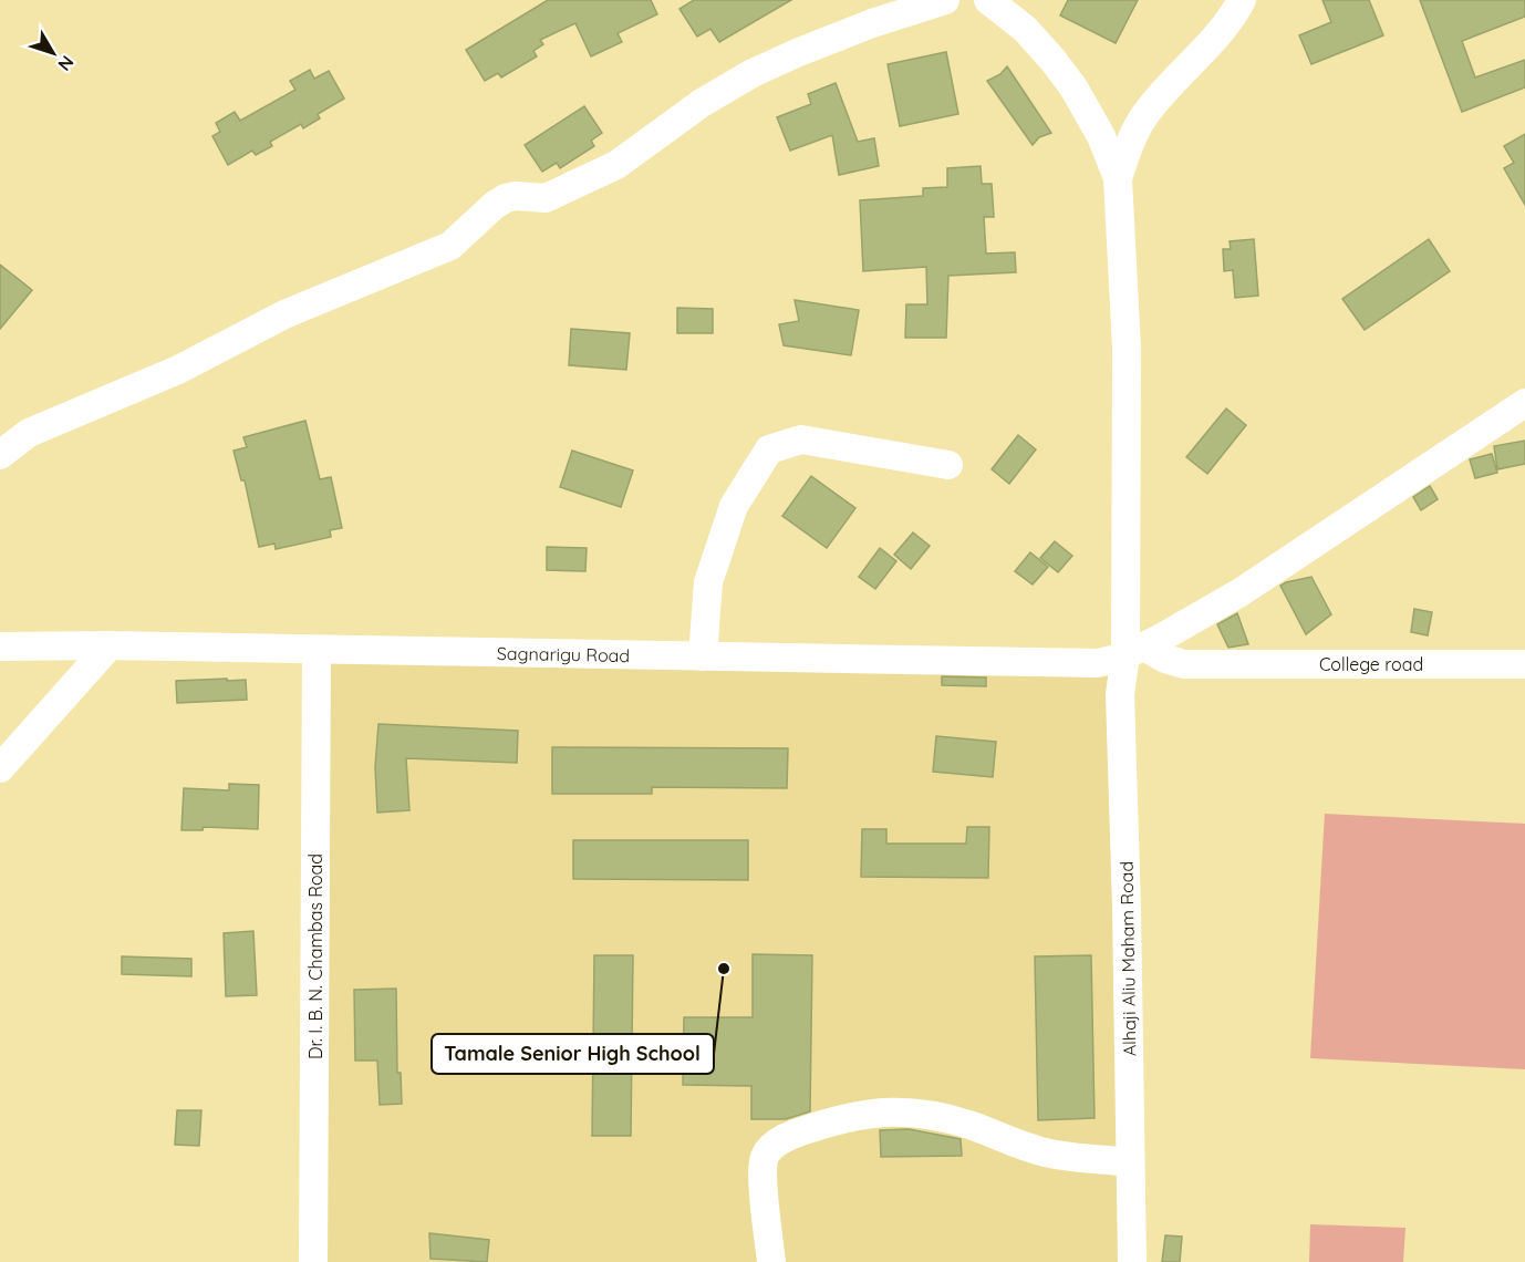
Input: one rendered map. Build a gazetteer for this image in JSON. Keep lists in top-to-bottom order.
{
  "streets": {
    "street": [
      "Sagnarigu Road",
      "College road",
      "Dr. I. B. N. Chambas Road",
      "Alhaji Aliu Maham Road"
    ]
  },
  "crossings": [
    ["Sagnarigu Road", "College road"],
    ["Sagnarigu Road", "Dr. I. B. N. Chambas Road"],
    ["Sagnarigu Road", "Alhaji Aliu Maham Road"],
    ["College road", "Alhaji Aliu Maham Road"]
  ],
  "places": ["Tamale Senior High School"],
  "north": "bottom right"
}
